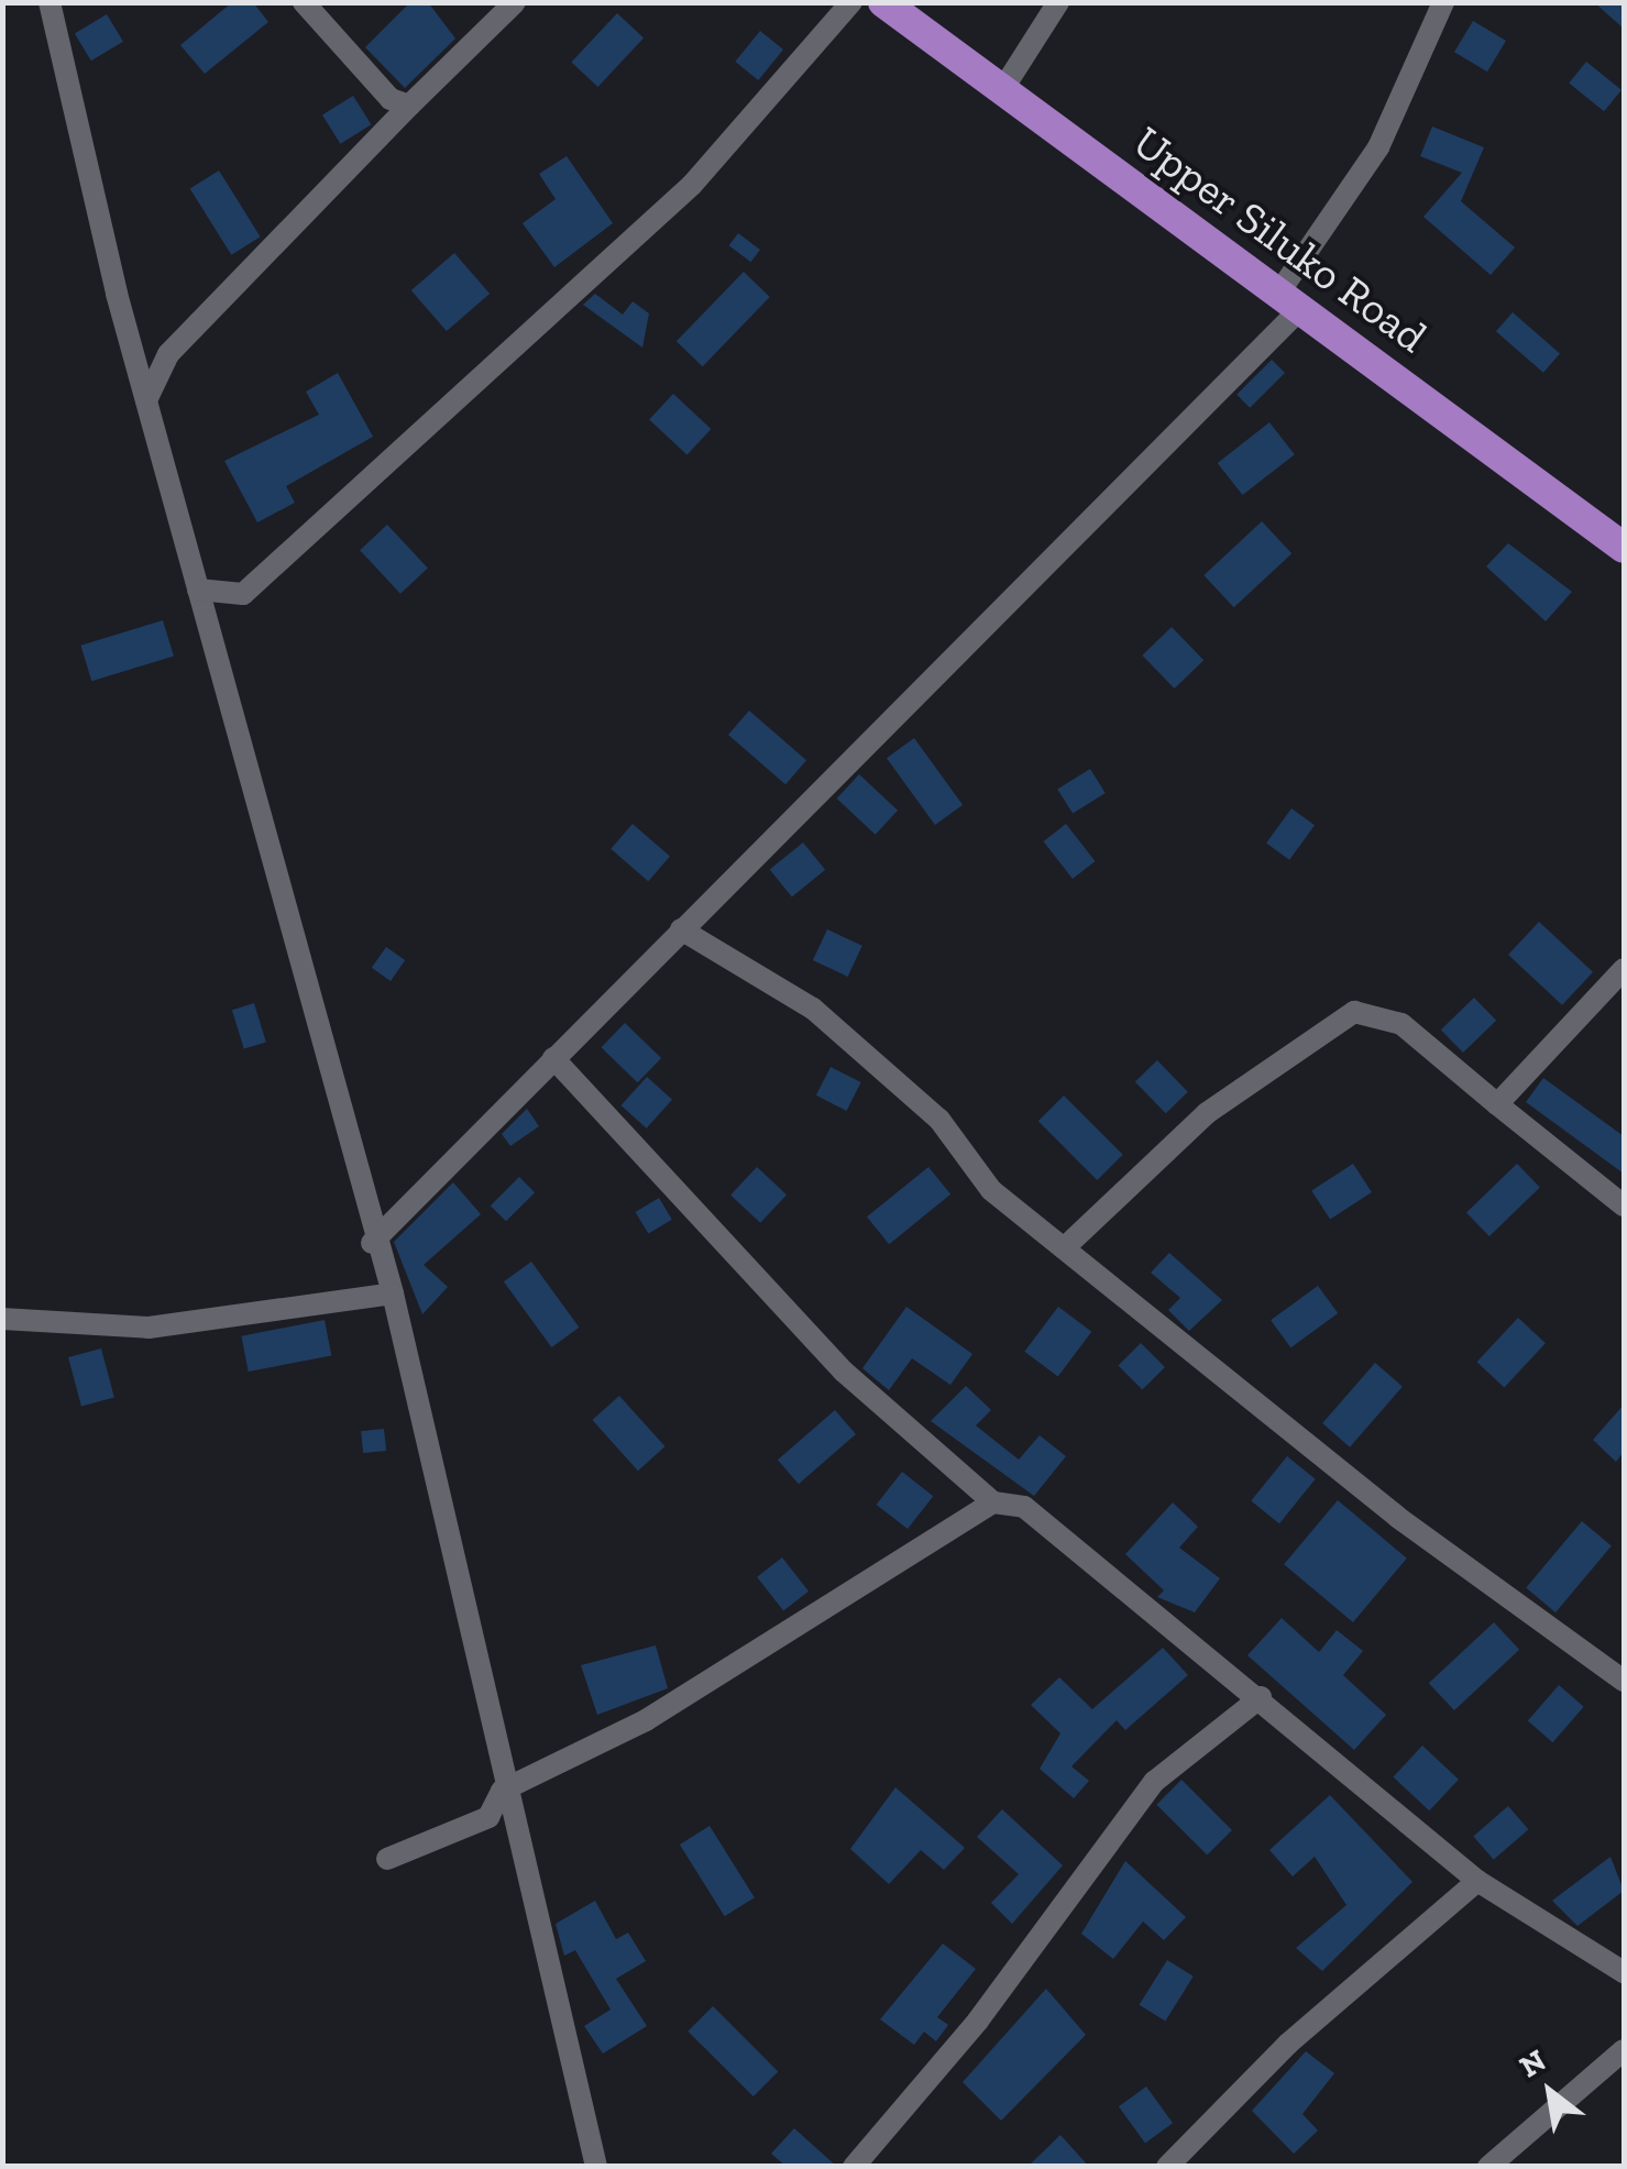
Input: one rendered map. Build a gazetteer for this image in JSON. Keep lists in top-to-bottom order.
{
  "streets": {
    "main road": ["Upper Siluko Road"]
  },
  "north": "top left"
}
